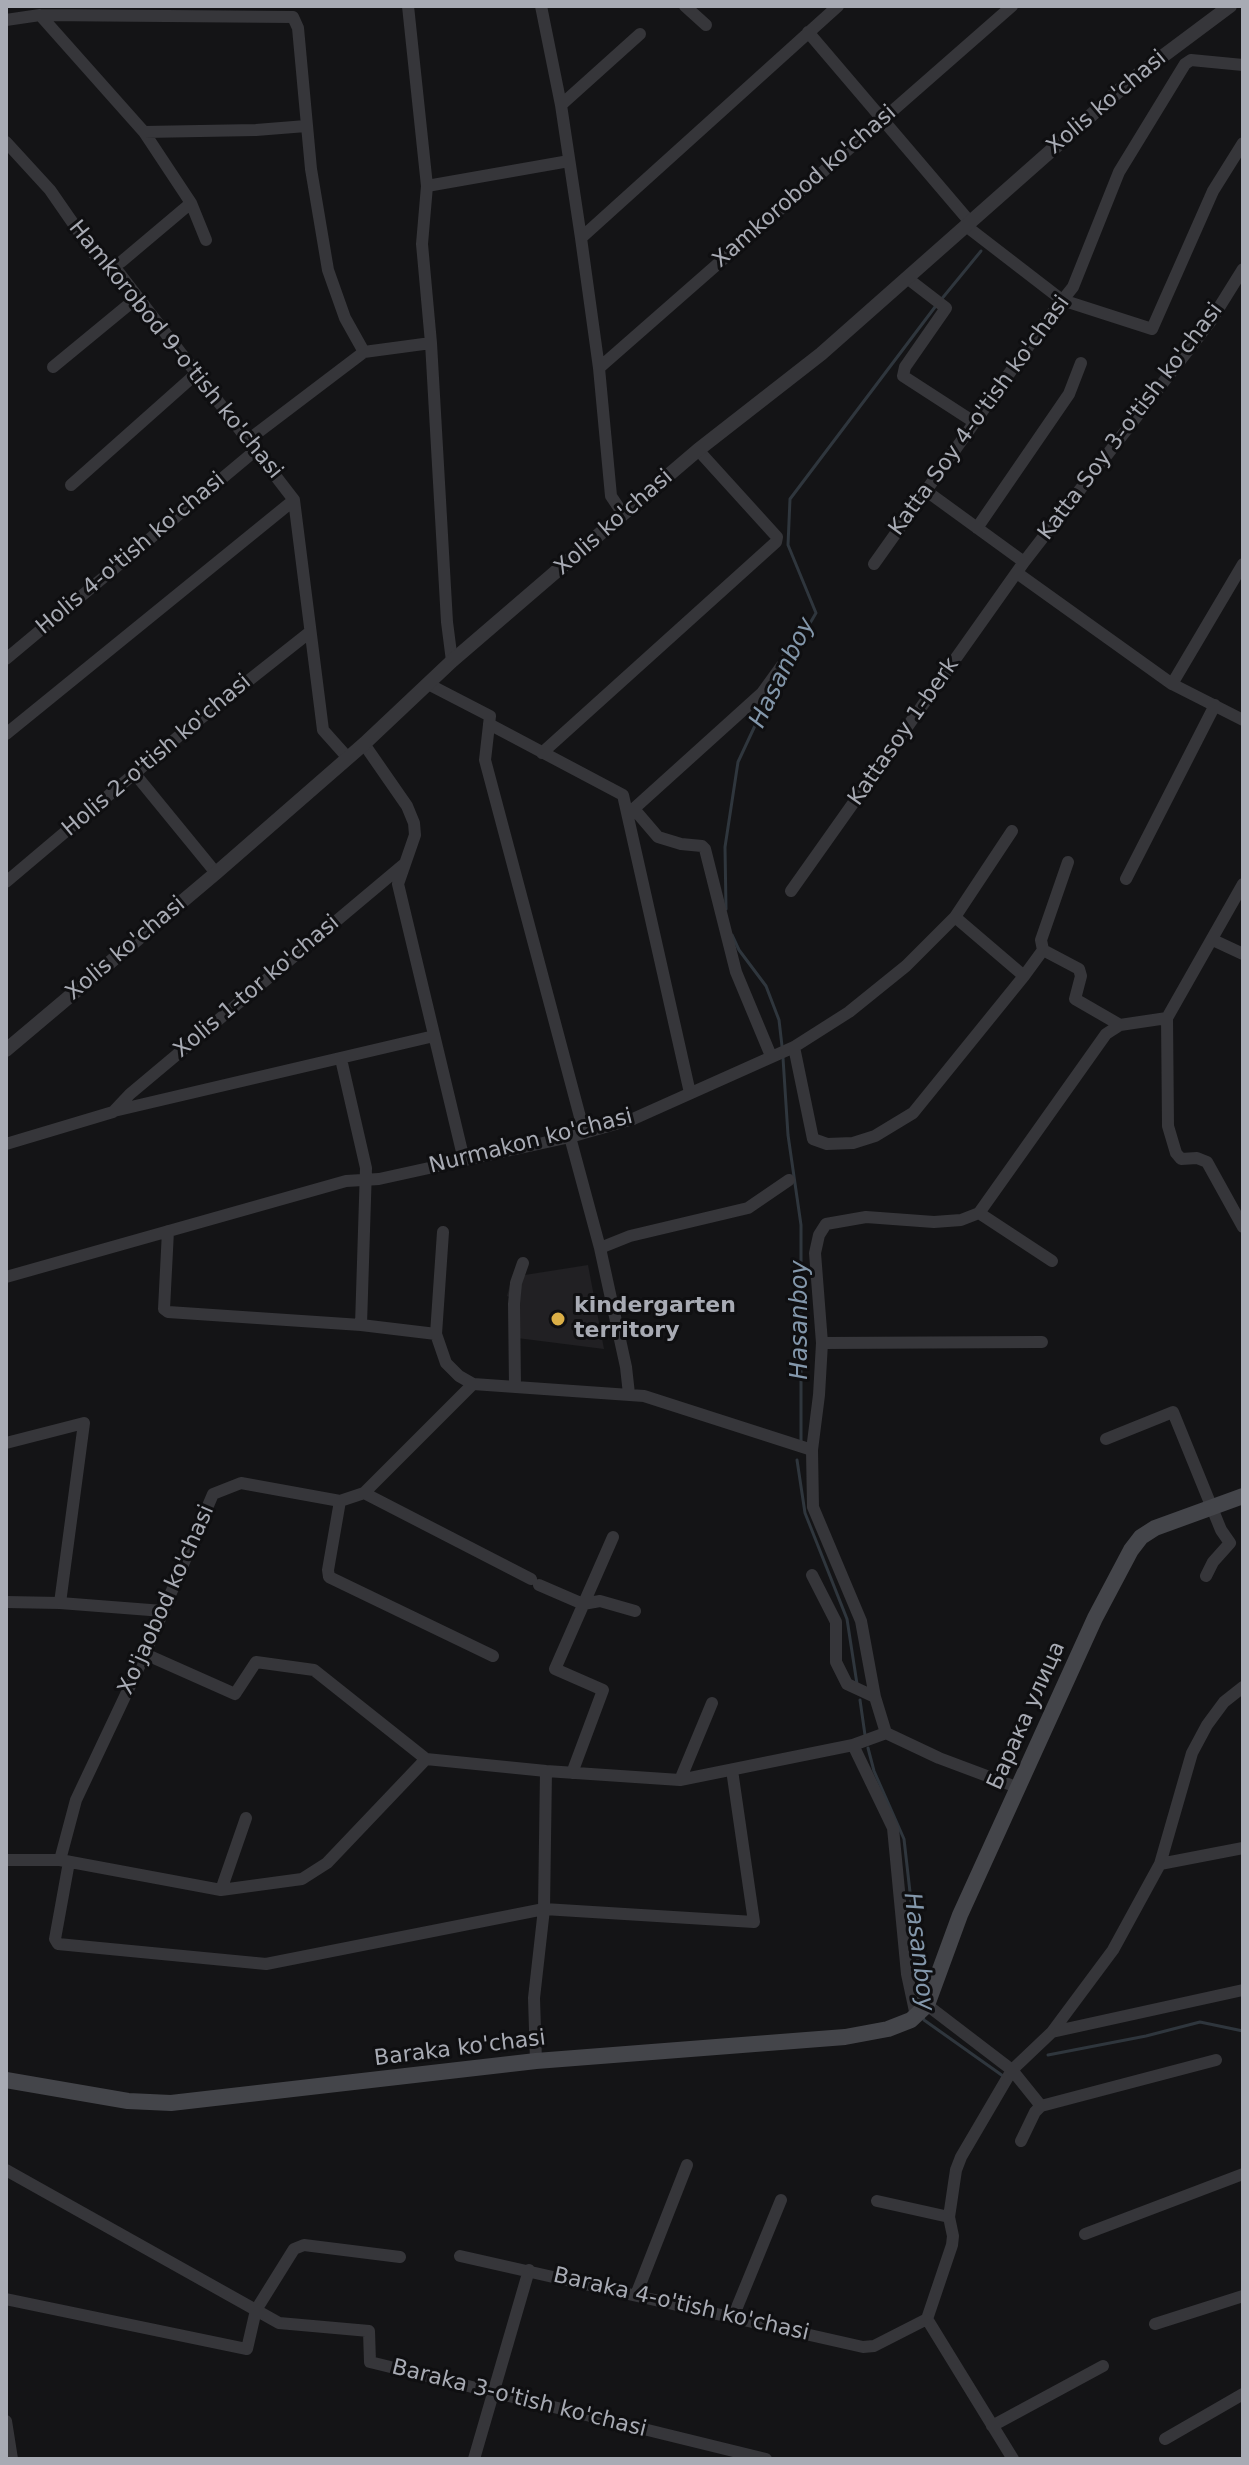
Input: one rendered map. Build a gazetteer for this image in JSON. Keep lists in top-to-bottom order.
{
  "streets": {
    "main road": ["Барака улица", "Baraka ko'chasi"],
    "street": [
      "Xolis ko'chasi",
      "Xamkorobod ko'chasi",
      "Hamkorobod 9-o'tish ko'chasi",
      "Katta Soy 4-o'tish ko'chasi",
      "Katta Soy 3-o'tish ko'chasi",
      "Holis 4-o'tish ko'chasi",
      "Kattasoy 1-berk",
      "Holis 2-o'tish ko'chasi",
      "Xolis 1-tor ko'chasi",
      "Nurmakon ko'chasi",
      "Xo'jaobod ko'chasi",
      "Baraka 4-o'tish ko'chasi",
      "Baraka 3-o'tish ko'chasi"
    ]
  },
  "crossings": [
    ["Xolis ko'chasi", "Hamkorobod 9-o'tish ko'chasi"],
    ["Hamkorobod 9-o'tish ko'chasi", "Holis 4-o'tish ko'chasi"],
    ["Hamkorobod 9-o'tish ko'chasi", "Holis 2-o'tish ko'chasi"],
    ["Katta Soy 3-o'tish ko'chasi", "Kattasoy 1-berk"],
    ["Барака улица", "Baraka ko'chasi"],
    ["Baraka 4-o'tish ko'chasi", "Baraka 3-o'tish ko'chasi"]
  ],
  "water": ["Hasanboy"],
  "places": ["kindergarten territory"]
}
